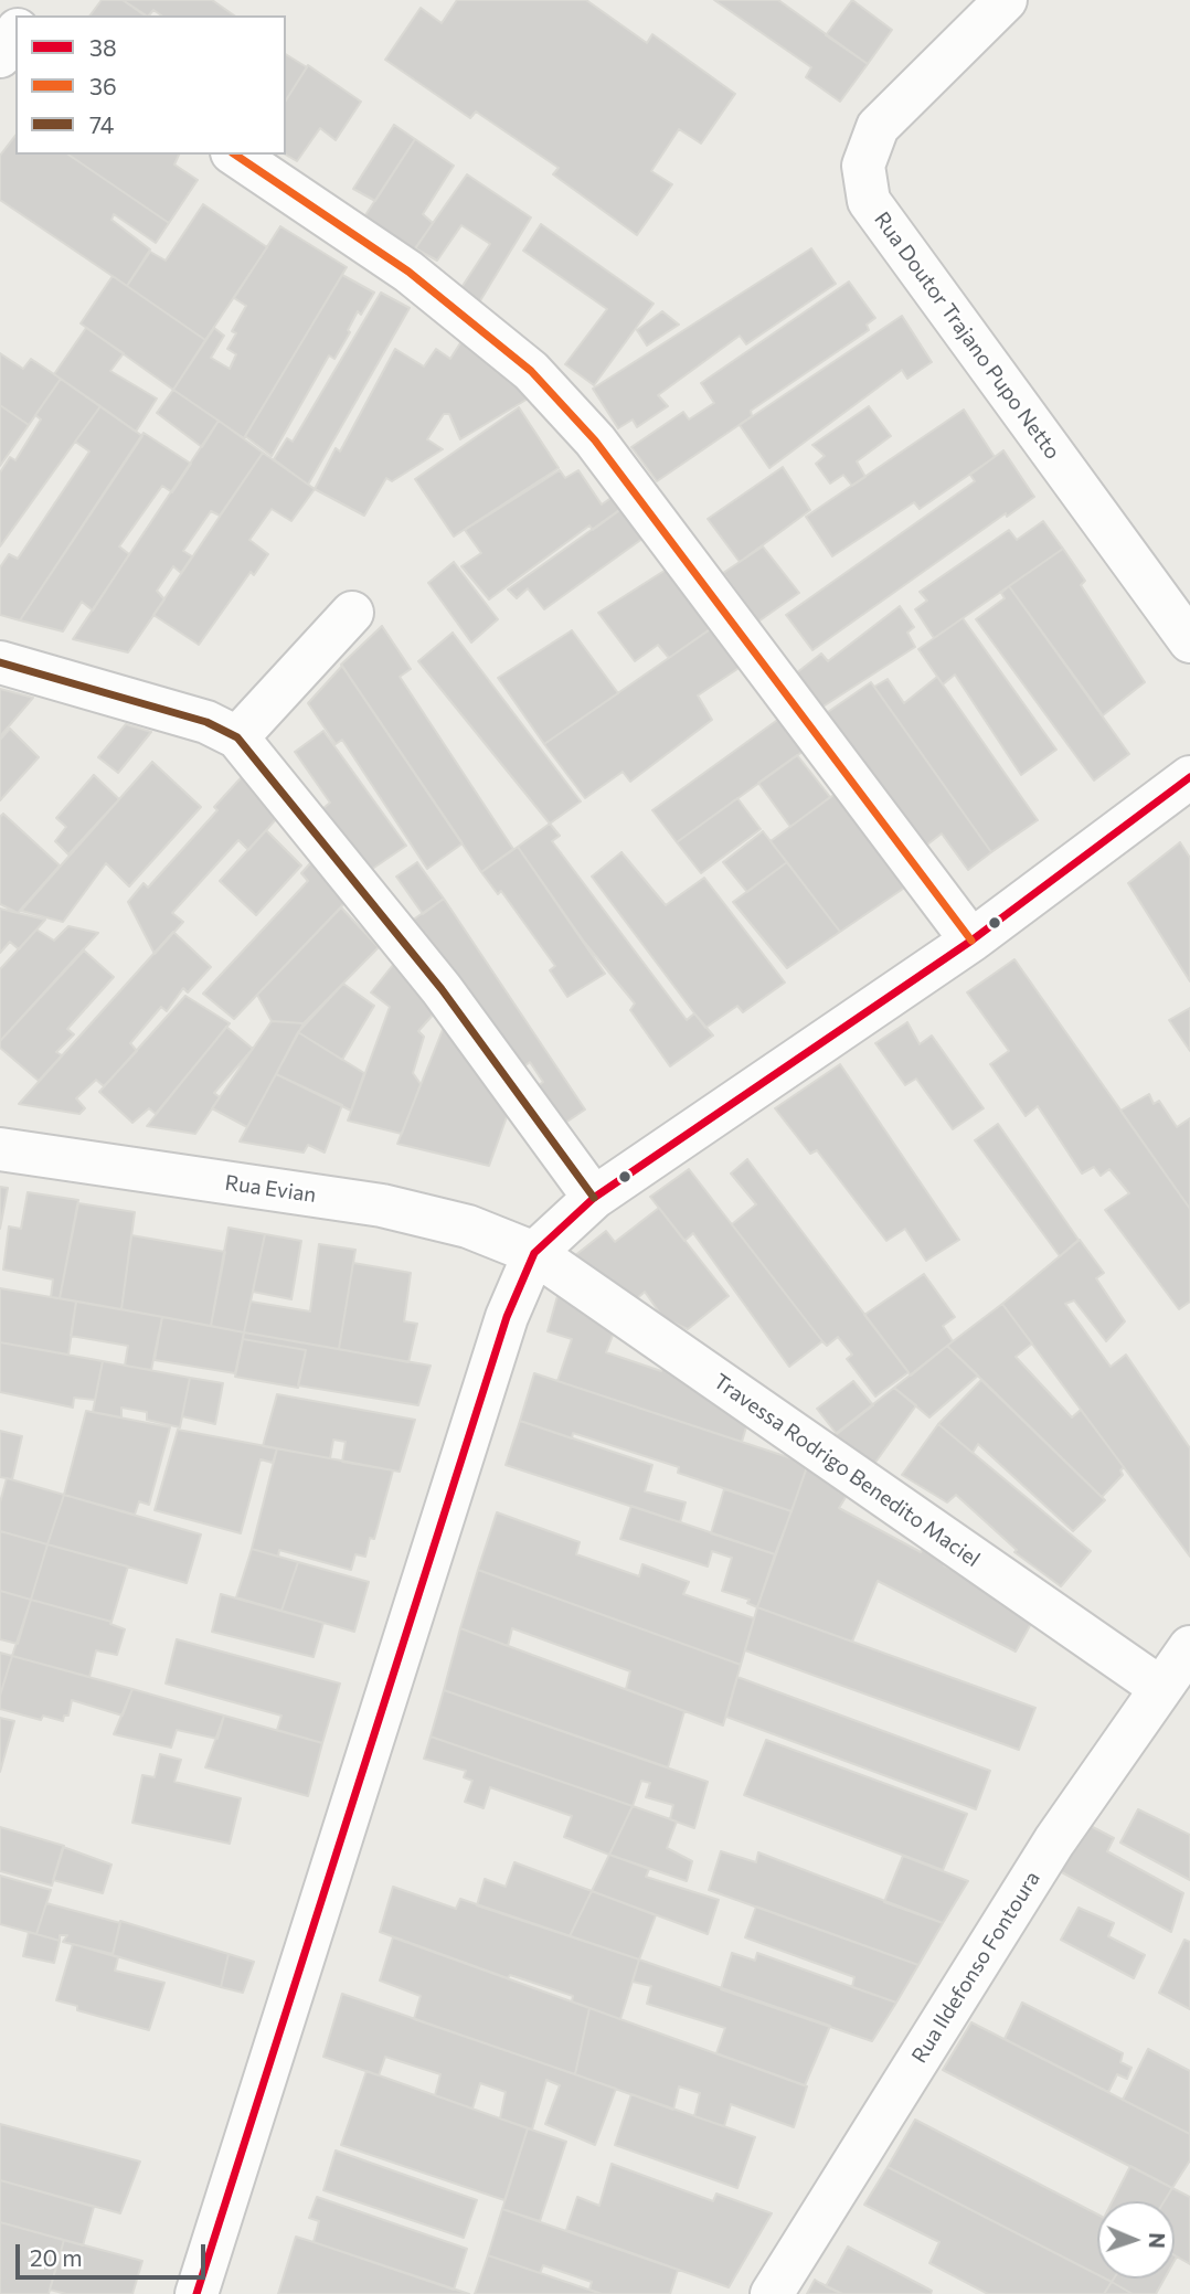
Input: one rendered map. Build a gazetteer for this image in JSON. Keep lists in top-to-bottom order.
{
  "streets": {
    "street": [
      "Rua Doutor Trajano Pupo Netto",
      "Rua Evian",
      "Travessa Rodrigo Benedito Maciel",
      "Rua Ildefonso Fontoura"
    ]
  },
  "crossings": [
    ["Rua Evian", "Travessa Rodrigo Benedito Maciel"],
    ["Travessa Rodrigo Benedito Maciel", "Rua Ildefonso Fontoura"]
  ],
  "lines": ["transit line 36", "transit line 74", "transit line 38"],
  "legend": ["38", "36", "74"],
  "scale_bar": "20 m",
  "north": "right"
}
